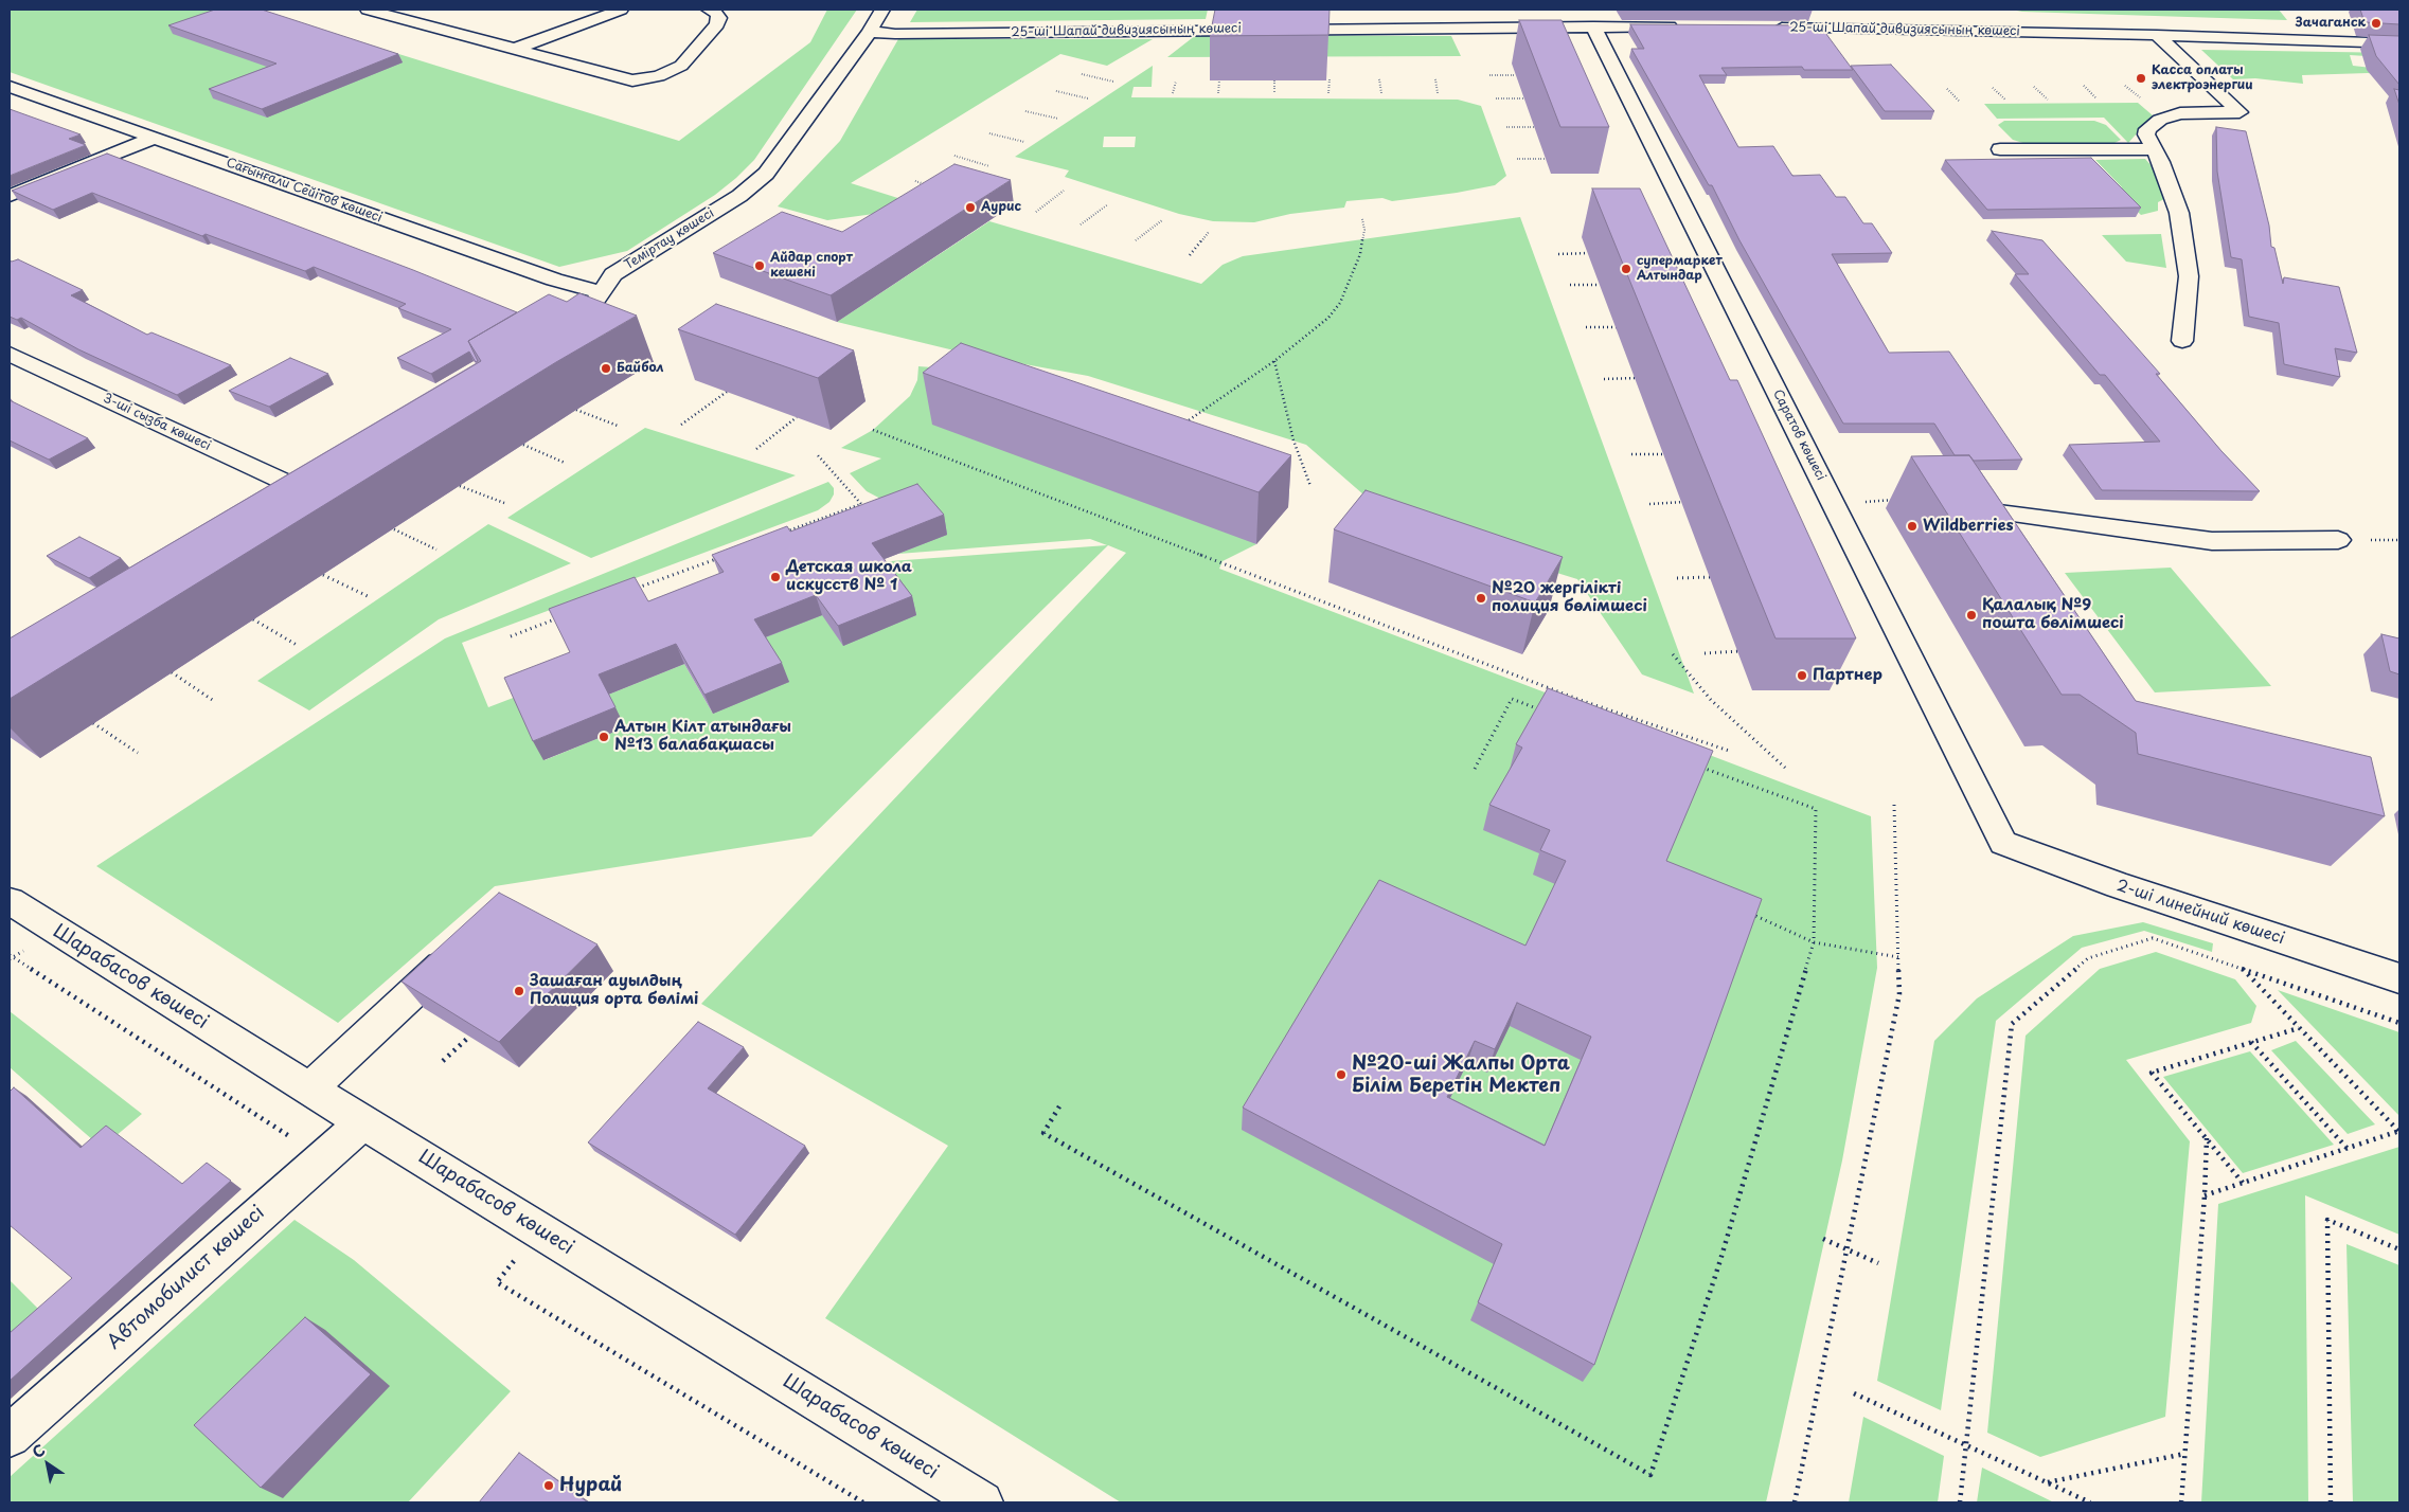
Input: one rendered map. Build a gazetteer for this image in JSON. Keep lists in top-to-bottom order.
{
  "streets": {
    "street": [
      "25-ші Шапай дивизиясының көшесі",
      "Сағынғали Сейітов көшесі",
      "Теміртау көшесі",
      "3-ші сызба көшесі",
      "Саратов көшесі",
      "2-ші линейний көшесі",
      "Шарабасов көшесі",
      "Автомобилист көшесі"
    ]
  },
  "crossings": [
    ["25-ші Шапай дивизиясының көшесі", "Теміртау көшесі"],
    ["25-ші Шапай дивизиясының көшесі", "Саратов көшесі"],
    ["Сағынғали Сейітов көшесі", "Теміртау көшесі"],
    ["Саратов көшесі", "2-ші линейний көшесі"],
    ["Шарабасов көшесі", "Автомобилист көшесі"]
  ],
  "places": [
    "Зачаганск",
    "Касса оплаты электроэнергии",
    "Аурис",
    "Айдар спорт кешені",
    "супермаркет Алтындар",
    "Байбол",
    "Wildberries",
    "Детская школа искусств № 1",
    "№20 жергілікті полиция бөлімшесі",
    "Қалалық №9 пошта бөлімшесі",
    "Партнер",
    "Алтын Кілт атындағы №13 балабақшасы",
    "Зашаған ауылдың Полиция орта бөлімі",
    "№20-ші Жалпы Орта Білім Беретін Мектеп",
    "Нурай"
  ],
  "north": "top left"
}
